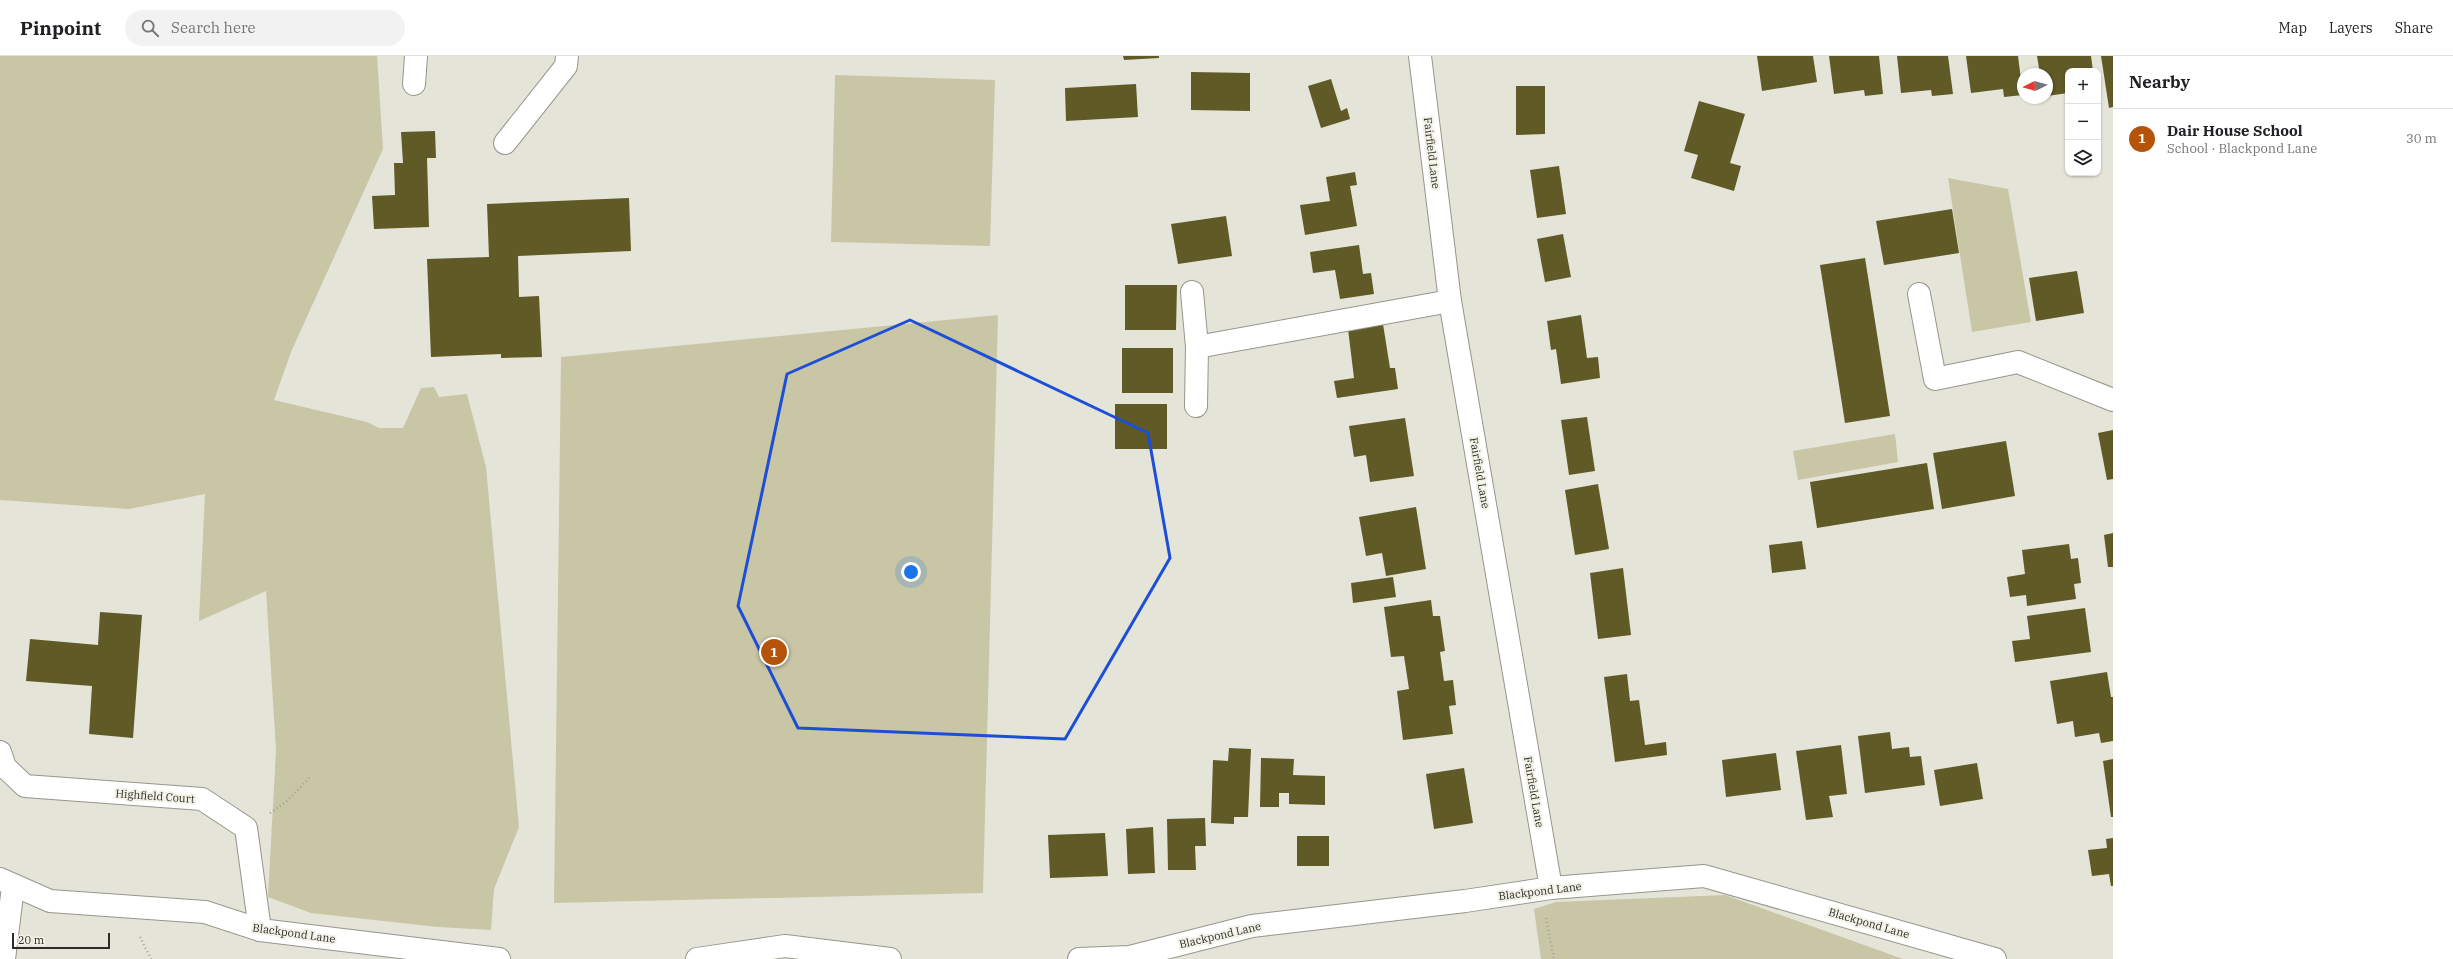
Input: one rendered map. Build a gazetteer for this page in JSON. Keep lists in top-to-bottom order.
{
  "streets": {
    "street": ["Fairfield Lane", "Highfield Court", "Blackpond Lane"]
  },
  "crossings": [
    ["Fairfield Lane", "Blackpond Lane"]
  ],
  "scale_bar": "20 m",
  "north": "left",
  "page": {
    "header": "Pinpoint",
    "search": "Search here",
    "nav": ["Map", "Layers", "Share"],
    "heading": "Nearby",
    "map_buttons": ["+", "−"],
    "list": [
      {
        "mark": "1",
        "name": "Dair House School",
        "note": "School · Blackpond Lane",
        "value": "30 m"
      }
    ],
    "pins": "1",
    "scale": "20 m"
  }
}
